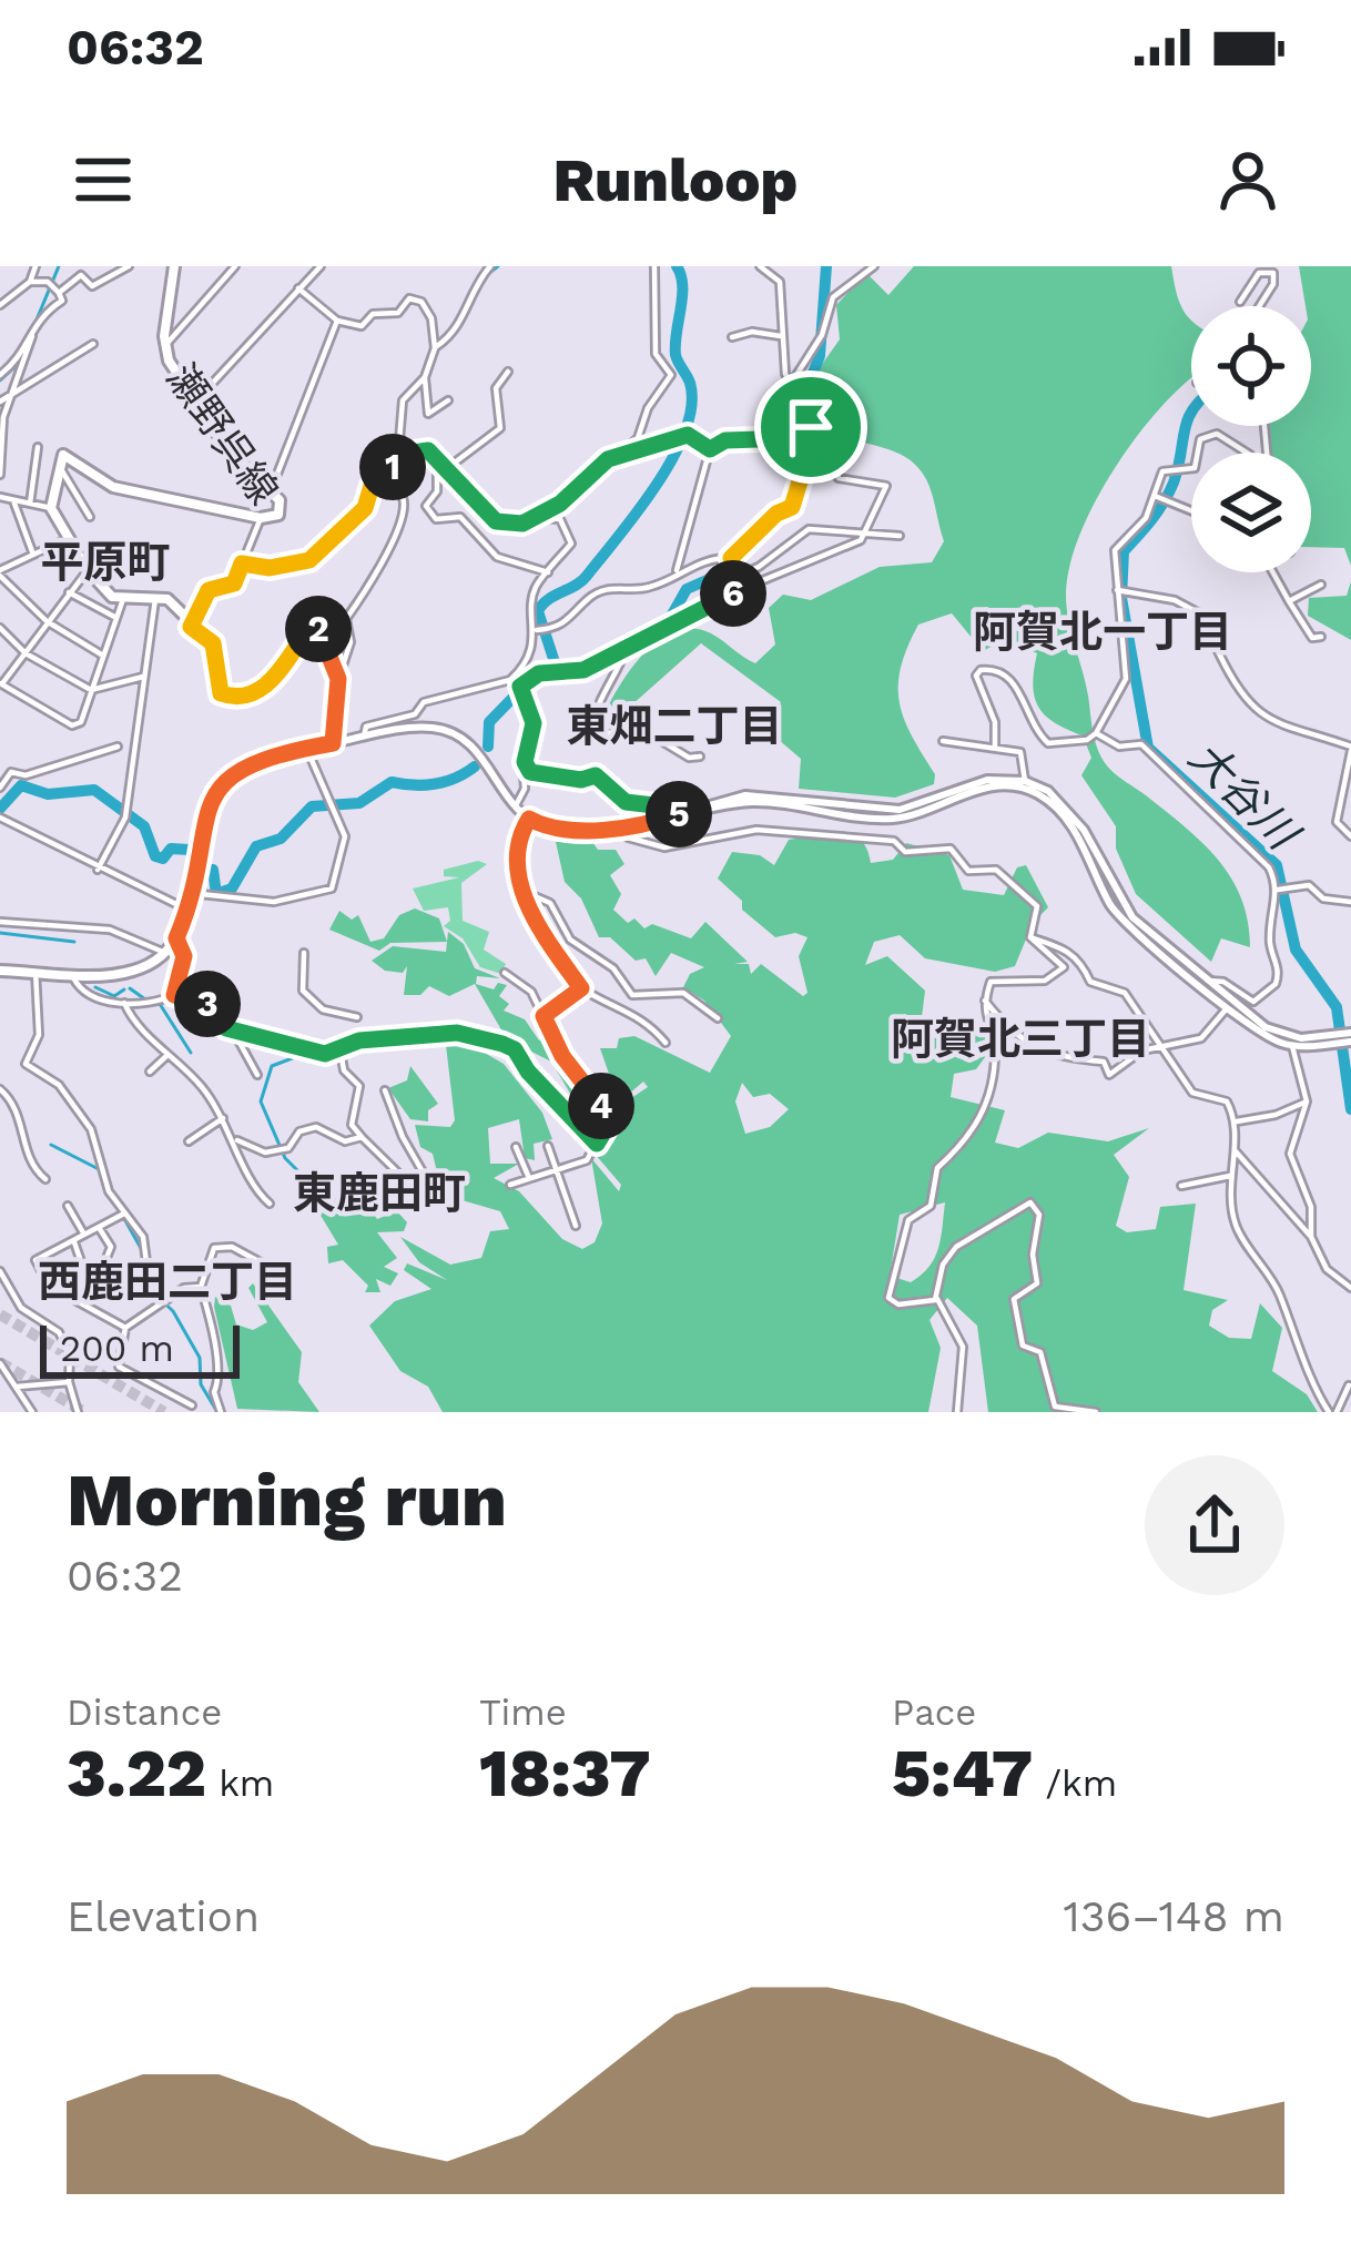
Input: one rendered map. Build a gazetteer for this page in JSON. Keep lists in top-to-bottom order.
{
  "streets": {
    "main road": ["瀬野呉線"]
  },
  "districts": [
    "平原町",
    "阿賀北一丁目",
    "東畑二丁目",
    "阿賀北三丁目",
    "東鹿田町",
    "西鹿田二丁目"
  ],
  "water": ["大谷川"],
  "scale_bar": "200 m",
  "page": {
    "status": "06:32",
    "header": "Runloop",
    "pins": [
      "1",
      "6",
      "2",
      "5",
      "3",
      "4"
    ],
    "scale": "200 m",
    "heading": ["Morning run", "06:32"],
    "stats": [
      ["Distance", "3.22 km"],
      ["Time", "18:37"],
      ["Pace", "5:47 /km"]
    ],
    "chart": ["Elevation", "136–148 m"]
  }
}
